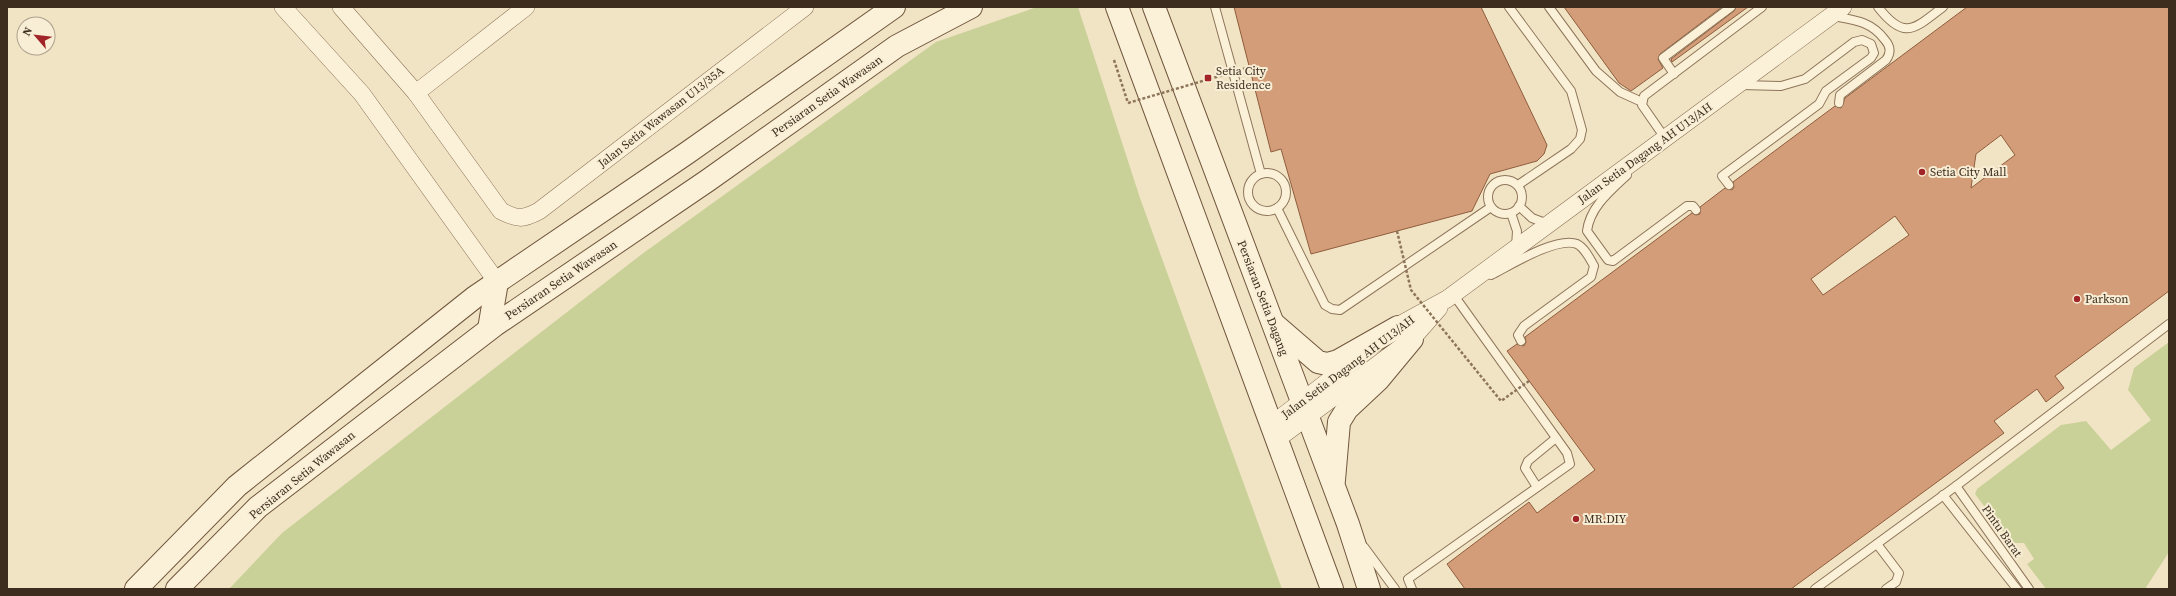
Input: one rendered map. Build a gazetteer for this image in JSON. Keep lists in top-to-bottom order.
{
  "streets": {
    "street": [
      "Persiaran Setia Wawasan",
      "Jalan Setia Wawasan U13/35A",
      "Jalan Setia Dagang AH U13/AH",
      "Persiaran Setia Dagang"
    ],
    "lane": ["Pintu Barat"]
  },
  "crossings": [
    ["Jalan Setia Dagang AH U13/AH", "Persiaran Setia Dagang"]
  ],
  "places": {
    "transit": ["Setia City Residence"],
    "other": ["Setia City Mall", "Parkson", "MR.DIY"]
  },
  "north": "top left"
}
